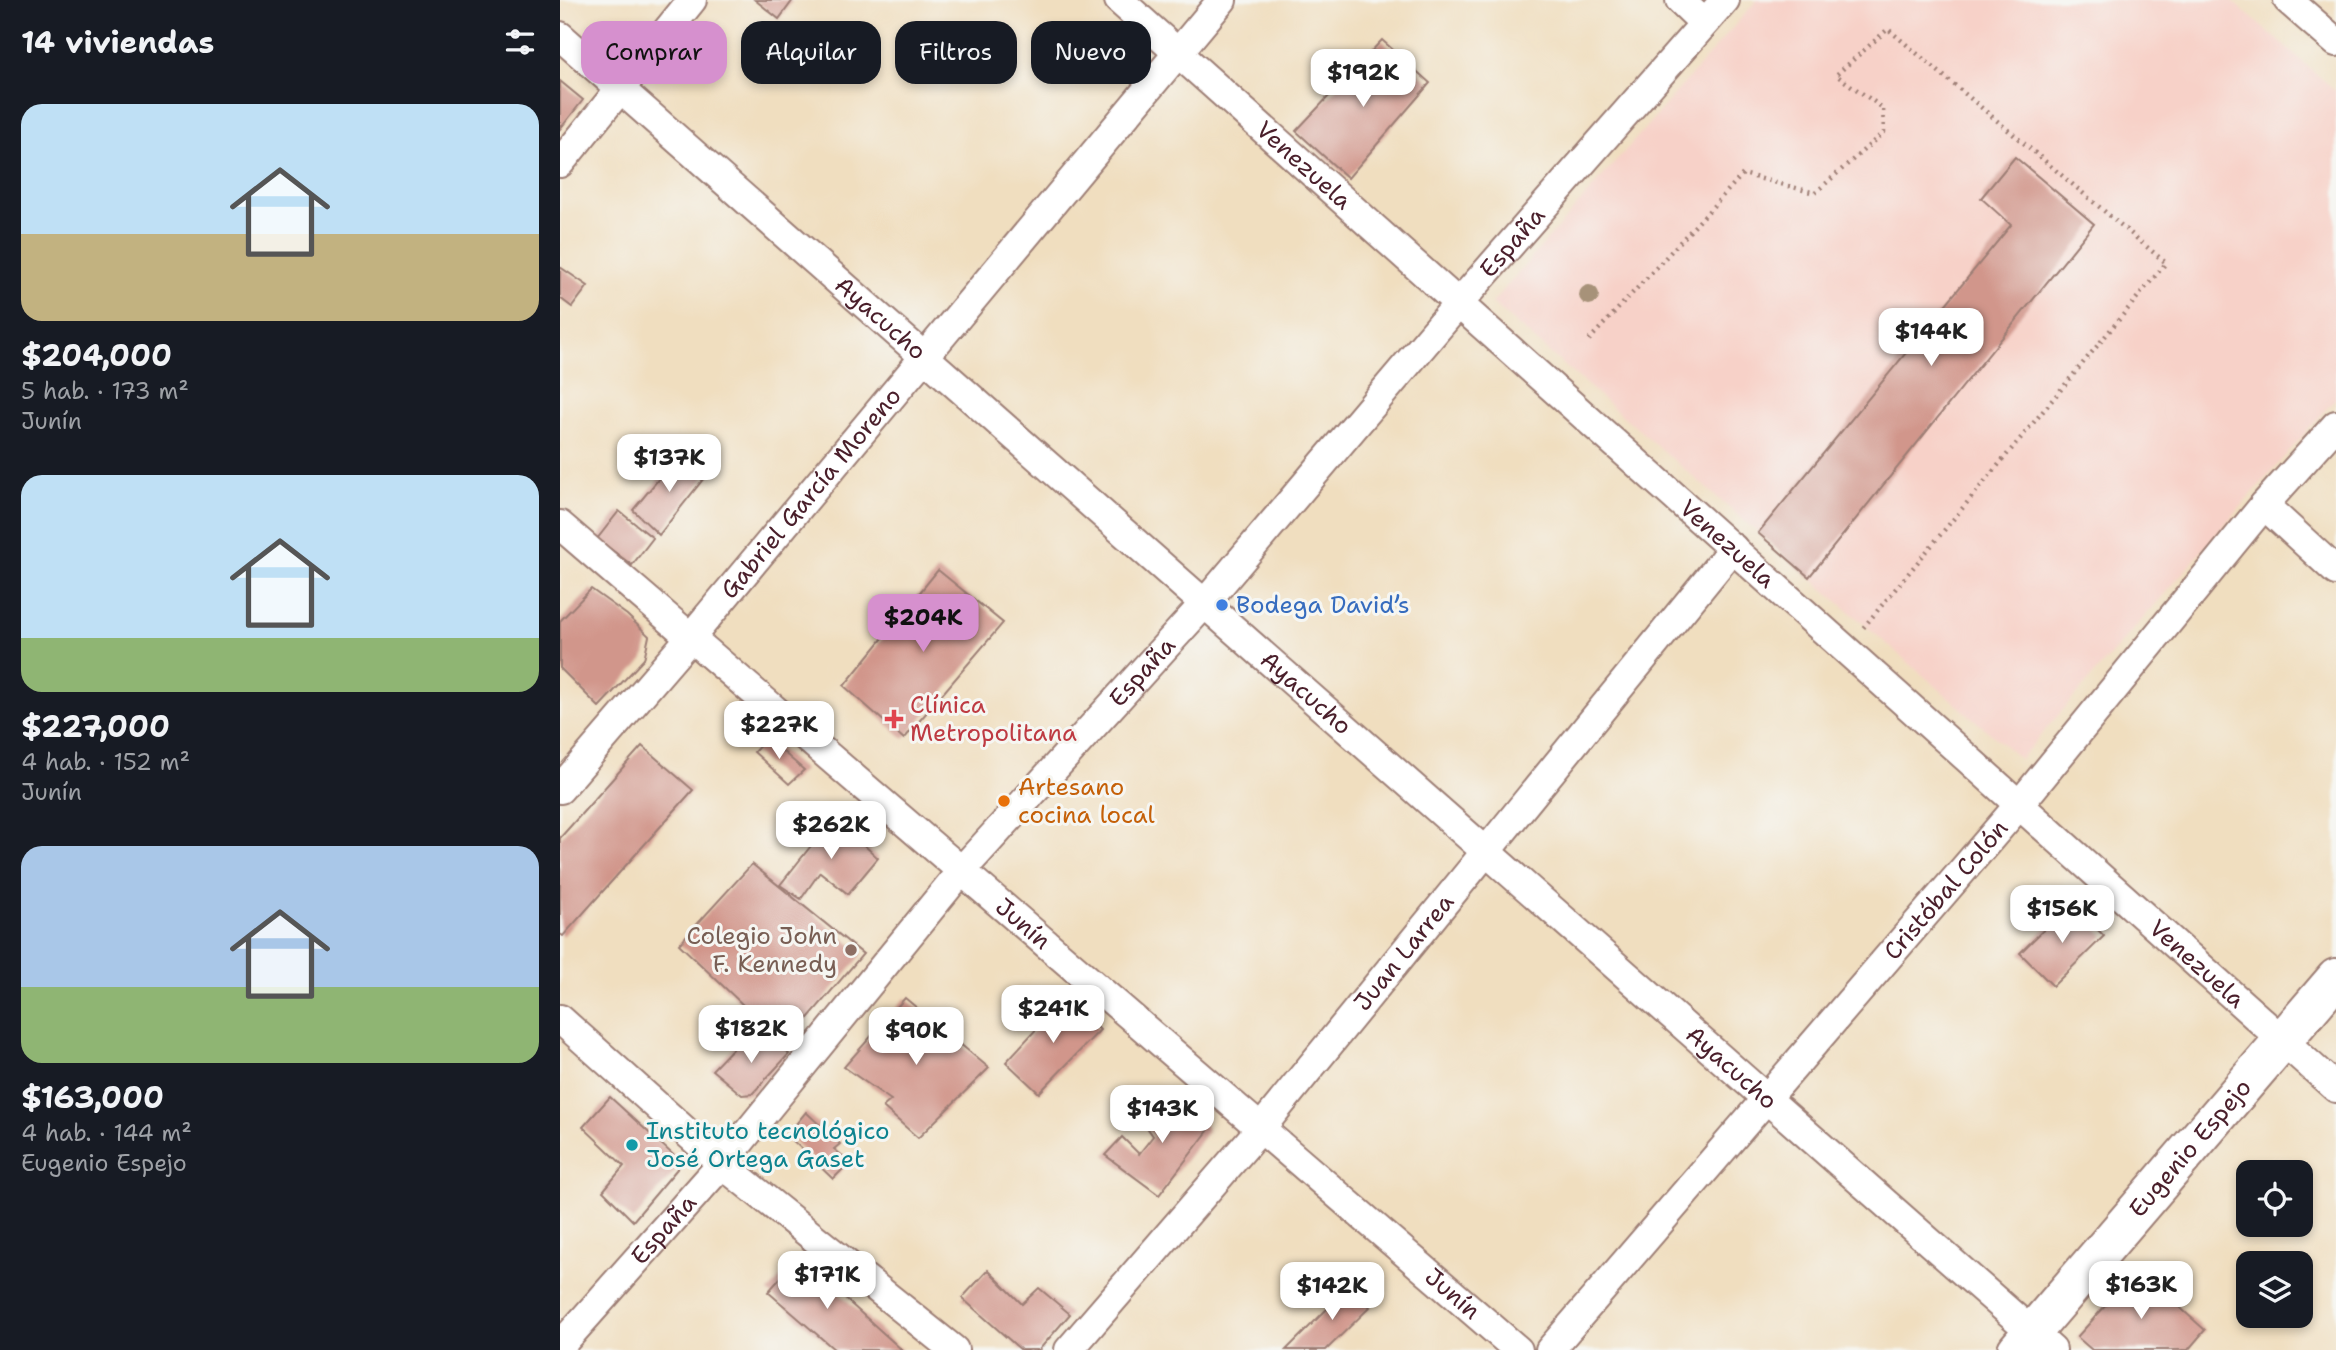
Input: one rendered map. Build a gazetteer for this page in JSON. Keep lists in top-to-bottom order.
{
  "streets": {
    "street": [
      "Venezuela",
      "España",
      "Ayacucho",
      "Gabriel García Moreno",
      "Cristóbal Colón",
      "Junín",
      "Juan Larrea",
      "Eugenio Espejo"
    ]
  },
  "crossings": [
    ["Venezuela", "España"],
    ["Venezuela", "Gabriel García Moreno"],
    ["Venezuela", "Cristóbal Colón"],
    ["Venezuela", "Juan Larrea"],
    ["Venezuela", "Eugenio Espejo"],
    ["España", "Ayacucho"],
    ["España", "Junín"],
    ["Ayacucho", "Gabriel García Moreno"],
    ["Ayacucho", "Cristóbal Colón"],
    ["Ayacucho", "Juan Larrea"],
    ["Ayacucho", "Eugenio Espejo"],
    ["Gabriel García Moreno", "Junín"],
    ["Junín", "Juan Larrea"]
  ],
  "places": {
    "other": [
      "Bodega David’s",
      "Artesano cocina local",
      "Colegio John F. Kennedy",
      "Instituto tecnológico José Ortega Gaset"
    ],
    "health": ["Clínica Metropolitana"]
  },
  "page": {
    "heading": "14 viviendas",
    "chip": [
      "Comprar",
      "Alquilar",
      "Filtros",
      "Nuevo"
    ],
    "price": [
      "$192K",
      "$144K",
      "$137K",
      "$204K",
      "$227K",
      "$262K",
      "$156K",
      "$241K",
      "$182K",
      "$90K",
      "$143K",
      "$171K",
      "$163K",
      "$142K"
    ],
    "list": [
      {
        "name": "$204,000",
        "note": "5 hab. · 173 m² · Junín"
      },
      {
        "name": "$227,000",
        "note": "4 hab. · 152 m² · Junín"
      },
      {
        "name": "$163,000",
        "note": "4 hab. · 144 m² · Eugenio Espejo"
      }
    ]
  }
}
